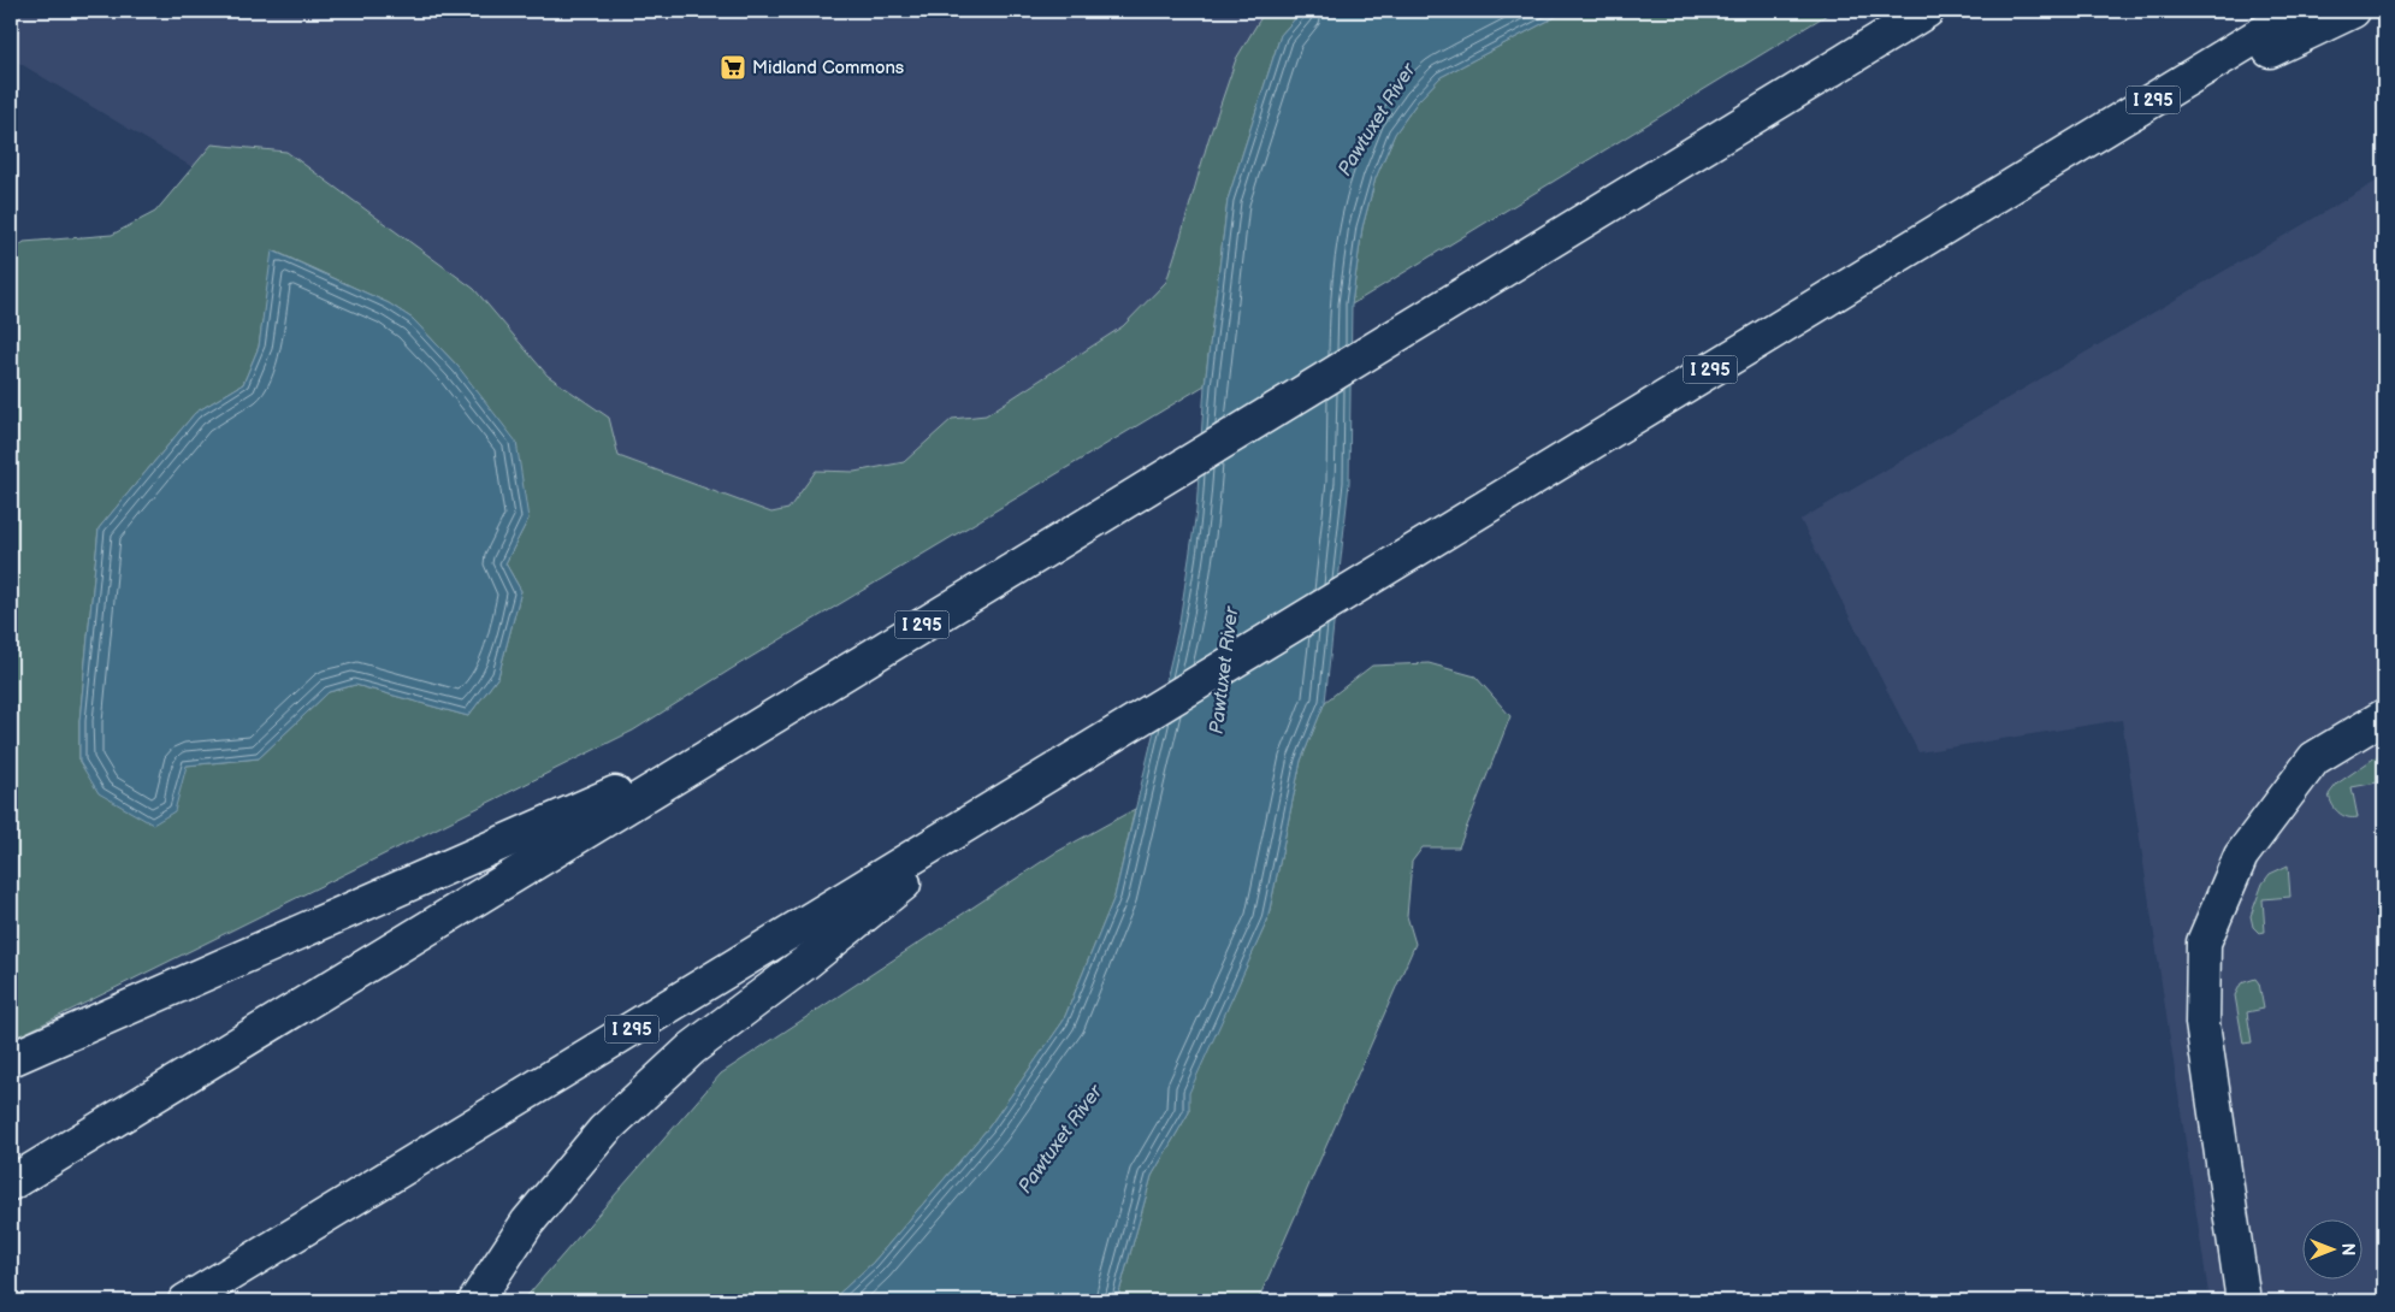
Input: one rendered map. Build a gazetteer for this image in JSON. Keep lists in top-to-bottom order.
{
  "streets": {
    "main road": ["I 295"]
  },
  "water": ["Pawtuxet River"],
  "places": {
    "supermarket": ["Midland Commons"]
  },
  "north": "right"
}
